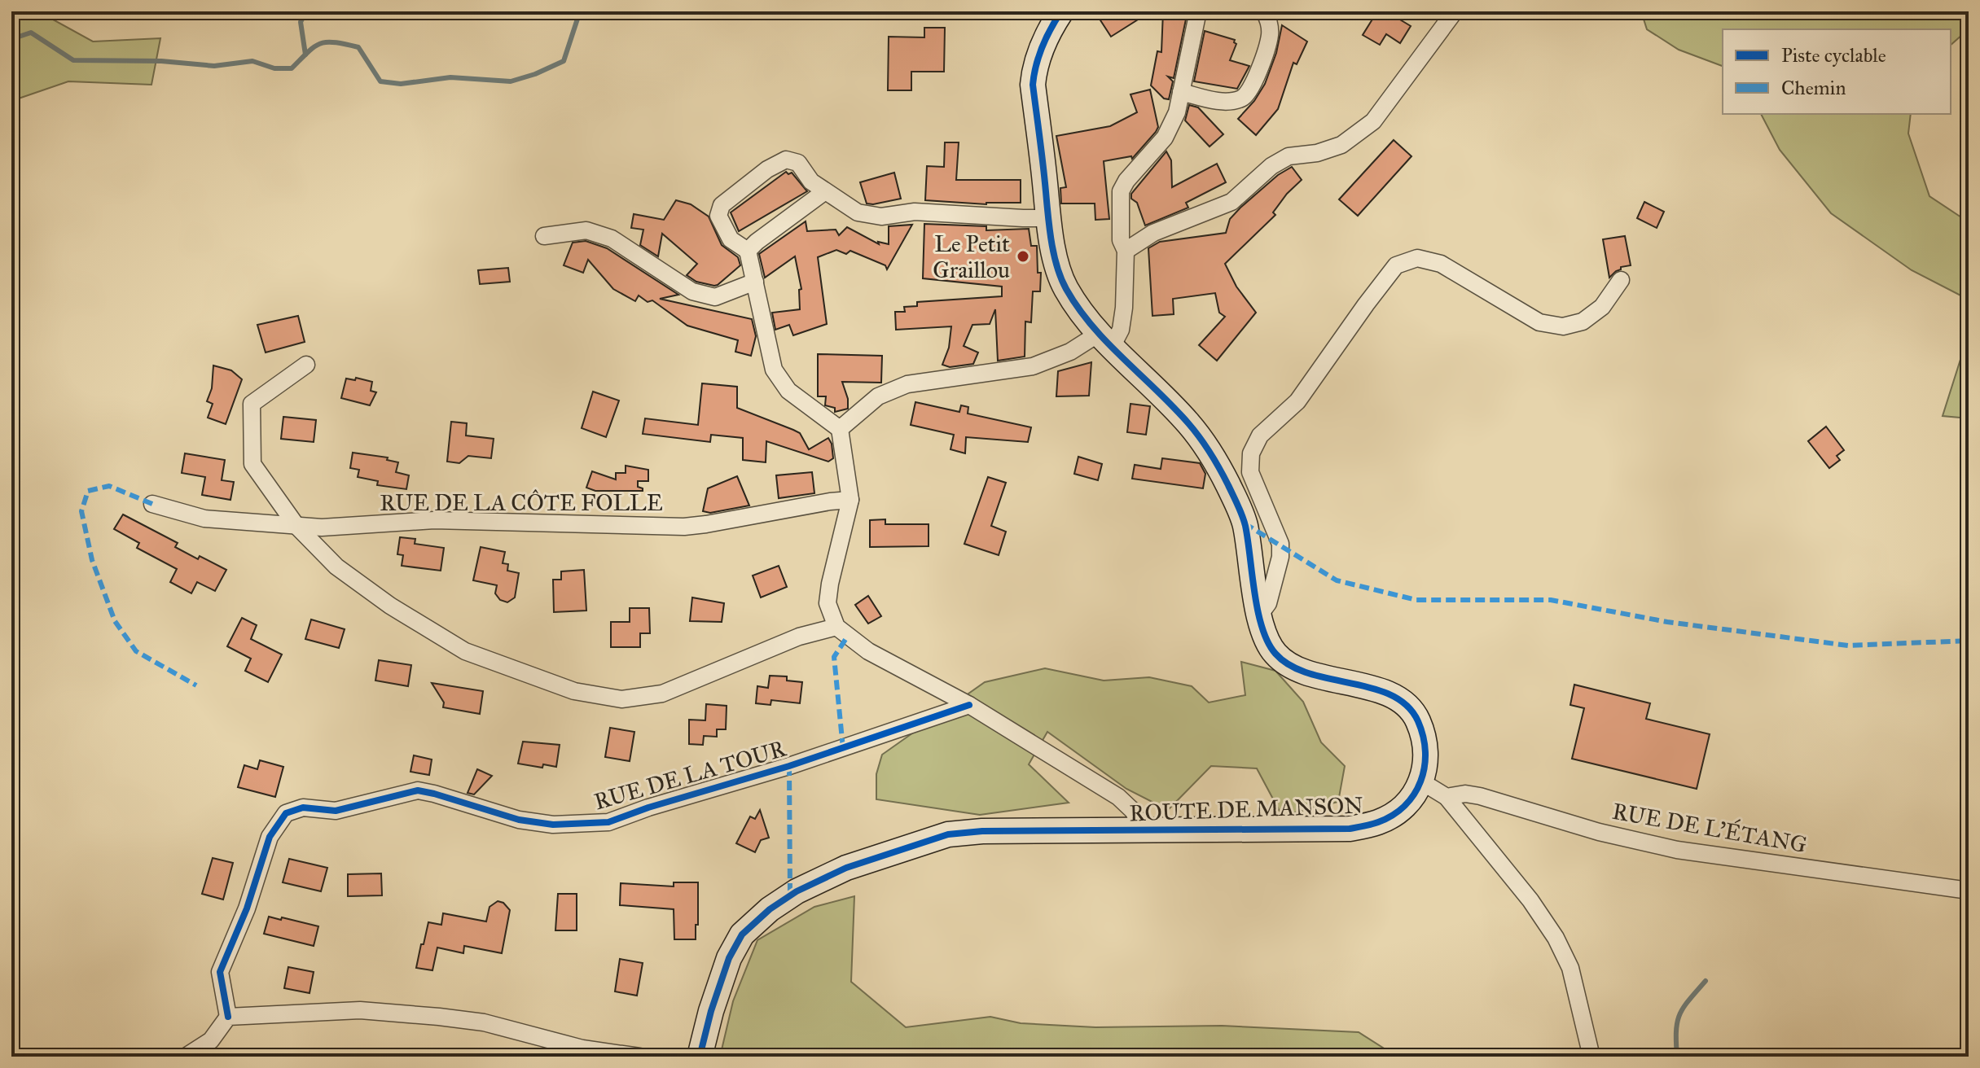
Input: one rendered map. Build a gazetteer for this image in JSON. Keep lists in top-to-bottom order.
{
  "streets": {
    "street": [
      "RUE DE LA CÔTE FOLLE",
      "RUE DE LA TOUR",
      "ROUTE DE MANSON",
      "RUE DE L'ÉTANG"
    ]
  },
  "places": ["Le Petit Graillou"],
  "legend": ["Piste cyclable", "Chemin"]
}
